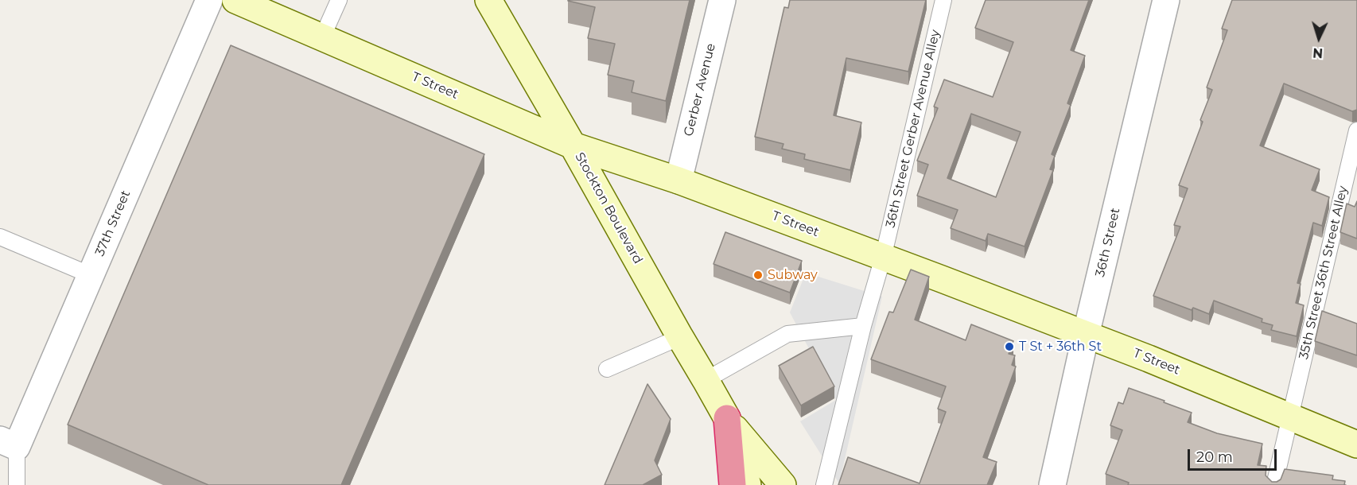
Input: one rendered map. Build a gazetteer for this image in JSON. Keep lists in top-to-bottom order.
{
  "streets": {
    "street": [
      "T Street",
      "Gerber Avenue",
      "Stockton Boulevard",
      "37th Street",
      "36th Street"
    ],
    "lane": ["36th Street Gerber Avenue Alley", "35th Street 36th Street Alley"]
  },
  "crossings": [
    ["T Street", "Gerber Avenue"],
    ["T Street", "36th Street Gerber Avenue Alley"],
    ["T Street", "Stockton Boulevard"],
    ["T Street", "36th Street"],
    ["T Street", "35th Street 36th Street Alley"]
  ],
  "places": ["Subway", "T St + 36th St"],
  "scale_bar": "20 m",
  "north": "bottom"
}
